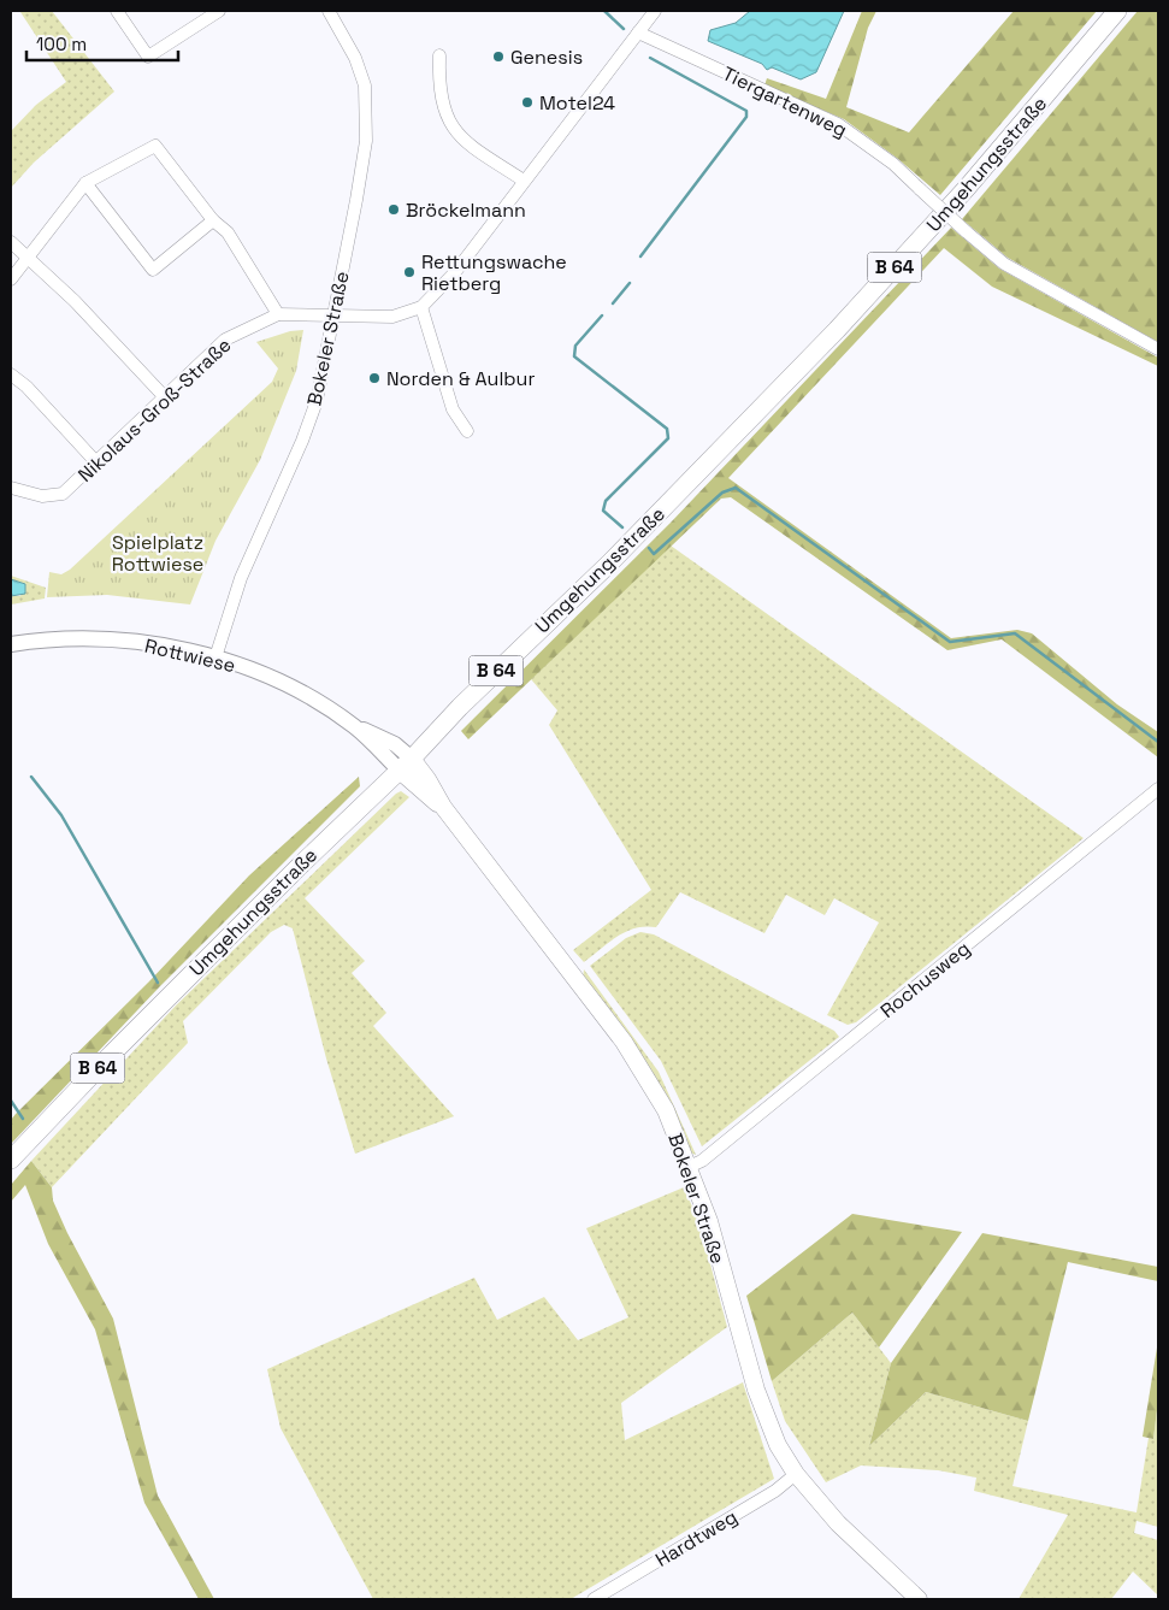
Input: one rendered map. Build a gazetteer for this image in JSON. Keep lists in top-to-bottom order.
{
  "streets": {
    "main road": ["Umgehungsstraße", "B 64", "Bokeler Straße"],
    "street": [
      "Tiergartenweg",
      "Nikolaus-Groß-Straße",
      "Rottwiese",
      "Rochusweg",
      "Hardtweg"
    ]
  },
  "crossings": [
    ["Umgehungsstraße", "Bokeler Straße"],
    ["Umgehungsstraße", "Rottwiese"],
    ["Bokeler Straße", "Nikolaus-Groß-Straße"],
    ["Bokeler Straße", "Rottwiese"],
    ["Bokeler Straße", "Rochusweg"],
    ["Bokeler Straße", "Hardtweg"]
  ],
  "parks": ["Spielplatz Rottwiese"],
  "places": [
    "Genesis",
    "Motel24",
    "Bröckelmann",
    "Rettungswache Rietberg",
    "Norden & Aulbur"
  ],
  "scale_bar": "100 m"
}
